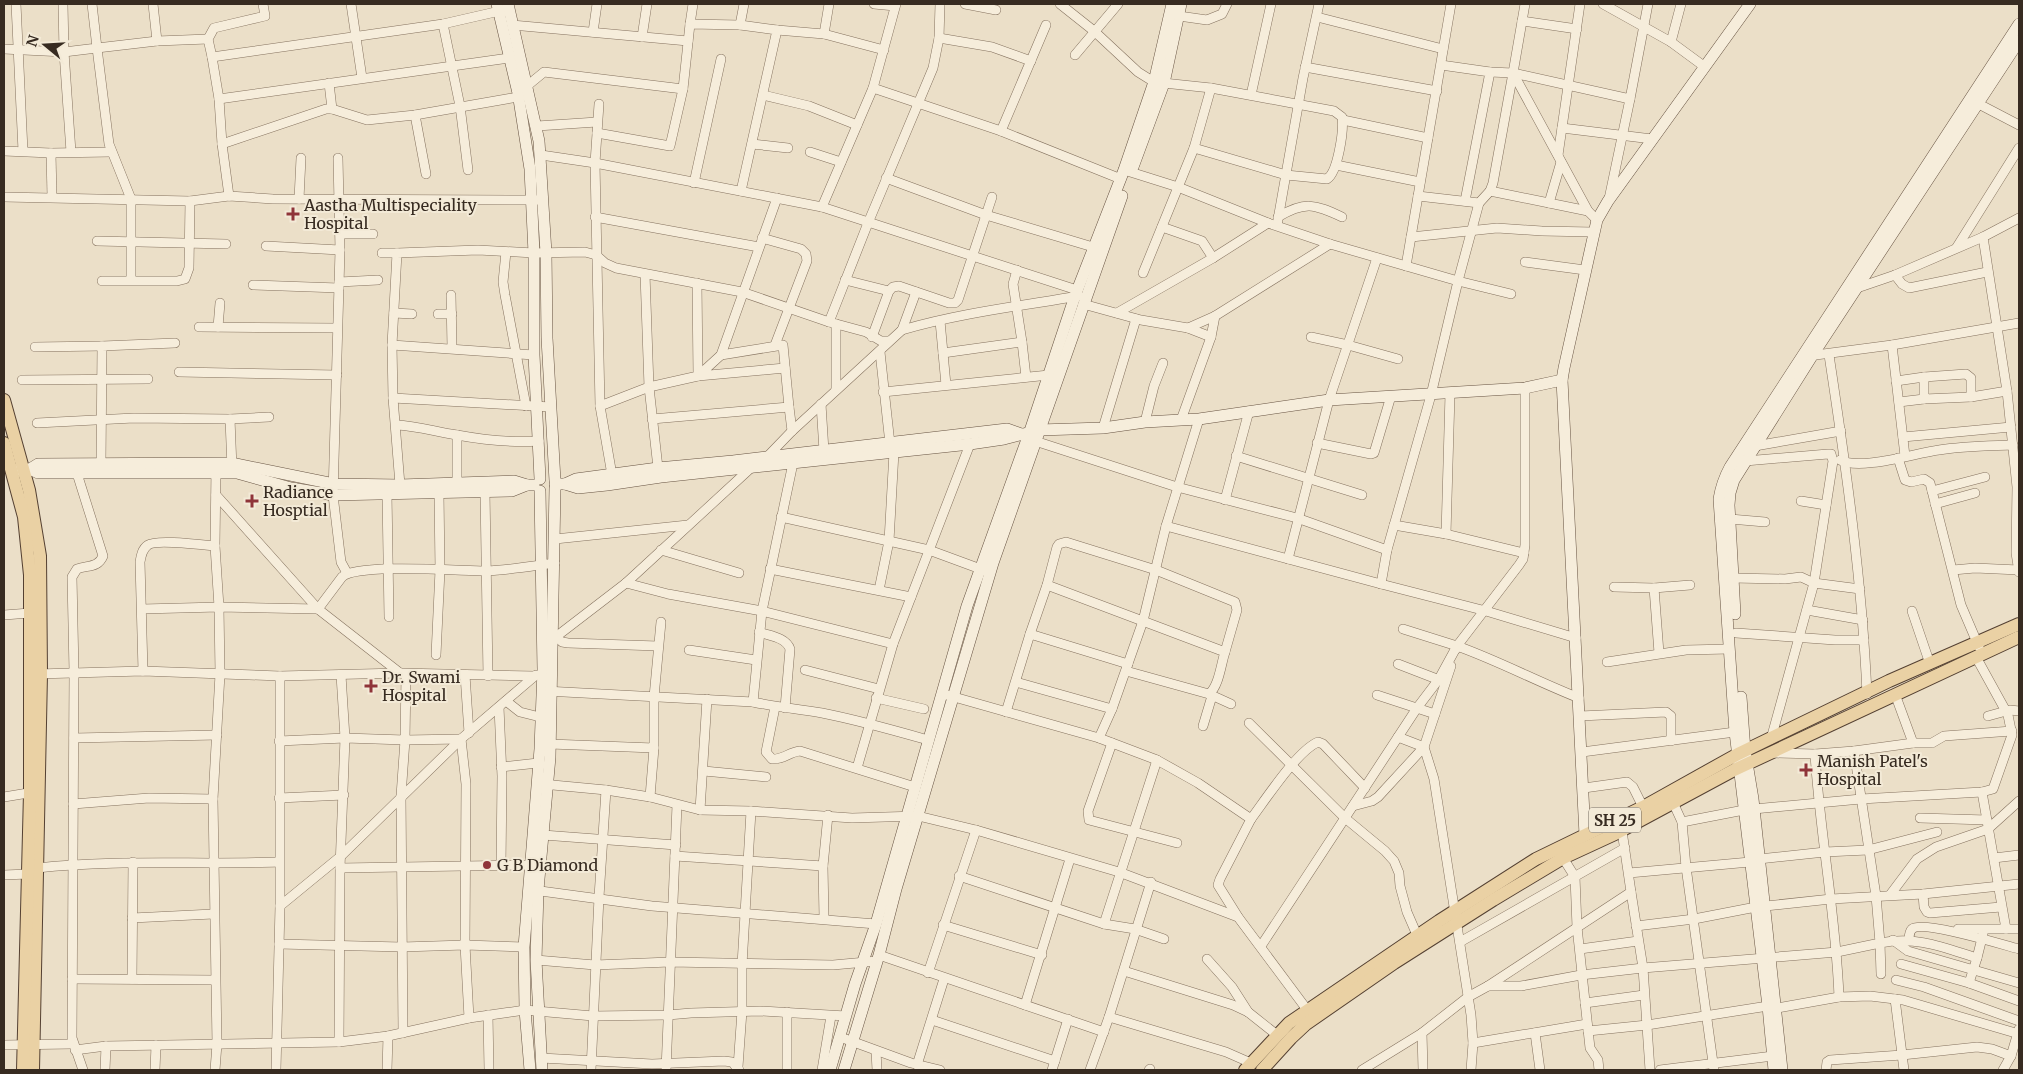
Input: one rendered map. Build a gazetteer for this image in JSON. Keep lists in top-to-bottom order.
{
  "streets": {
    "main road": ["SH 25"]
  },
  "places": {
    "health": [
      "Aastha Multispeciality Hospital",
      "Radiance Hosptial",
      "Dr. Swami Hospital",
      "Manish Patel's Hospital"
    ],
    "other": ["G B Diamond"]
  },
  "north": "left"
}
